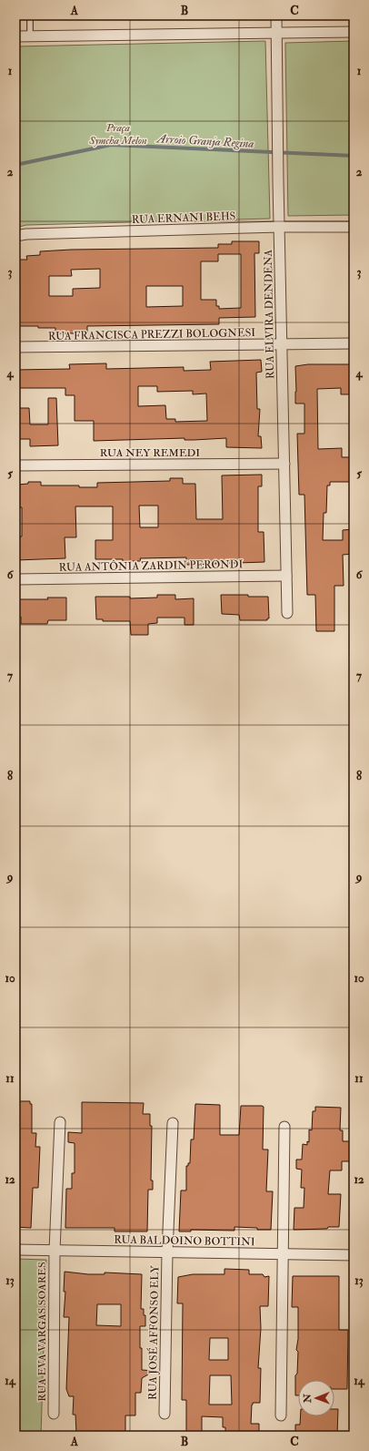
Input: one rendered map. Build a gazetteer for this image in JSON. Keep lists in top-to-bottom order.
{
  "streets": {
    "street": [
      "RUA ERNANI BEHS",
      "RUA ELVIRA DENDENA",
      "RUA FRANCISCA PREZZI BOLOGNESI",
      "RUA NEY REMEDI",
      "RUA ANTÔNIA ZARDIN PERONDI",
      "RUA BALDOINO BOTTINI",
      "RUA EVA VARGAS SOARES",
      "RUA JOSÉ AFFONSO ELY"
    ]
  },
  "crossings": [
    ["RUA ERNANI BEHS", "RUA ELVIRA DENDENA"],
    ["RUA ELVIRA DENDENA", "RUA FRANCISCA PREZZI BOLOGNESI"],
    ["RUA ELVIRA DENDENA", "RUA NEY REMEDI"],
    ["RUA ELVIRA DENDENA", "RUA ANTÔNIA ZARDIN PERONDI"],
    ["RUA BALDOINO BOTTINI", "RUA EVA VARGAS SOARES"],
    ["RUA BALDOINO BOTTINI", "RUA JOSÉ AFFONSO ELY"]
  ],
  "water": ["Arroio Granja Regina"],
  "parks": ["Praça Symcha Melon"],
  "north": "left",
  "grid": {
    "columns": ["A", "B", "C"],
    "rows": [
      "1",
      "2",
      "3",
      "4",
      "5",
      "6",
      "7",
      "8",
      "9",
      "10",
      "11",
      "12",
      "13",
      "14"
    ]
  }
}
